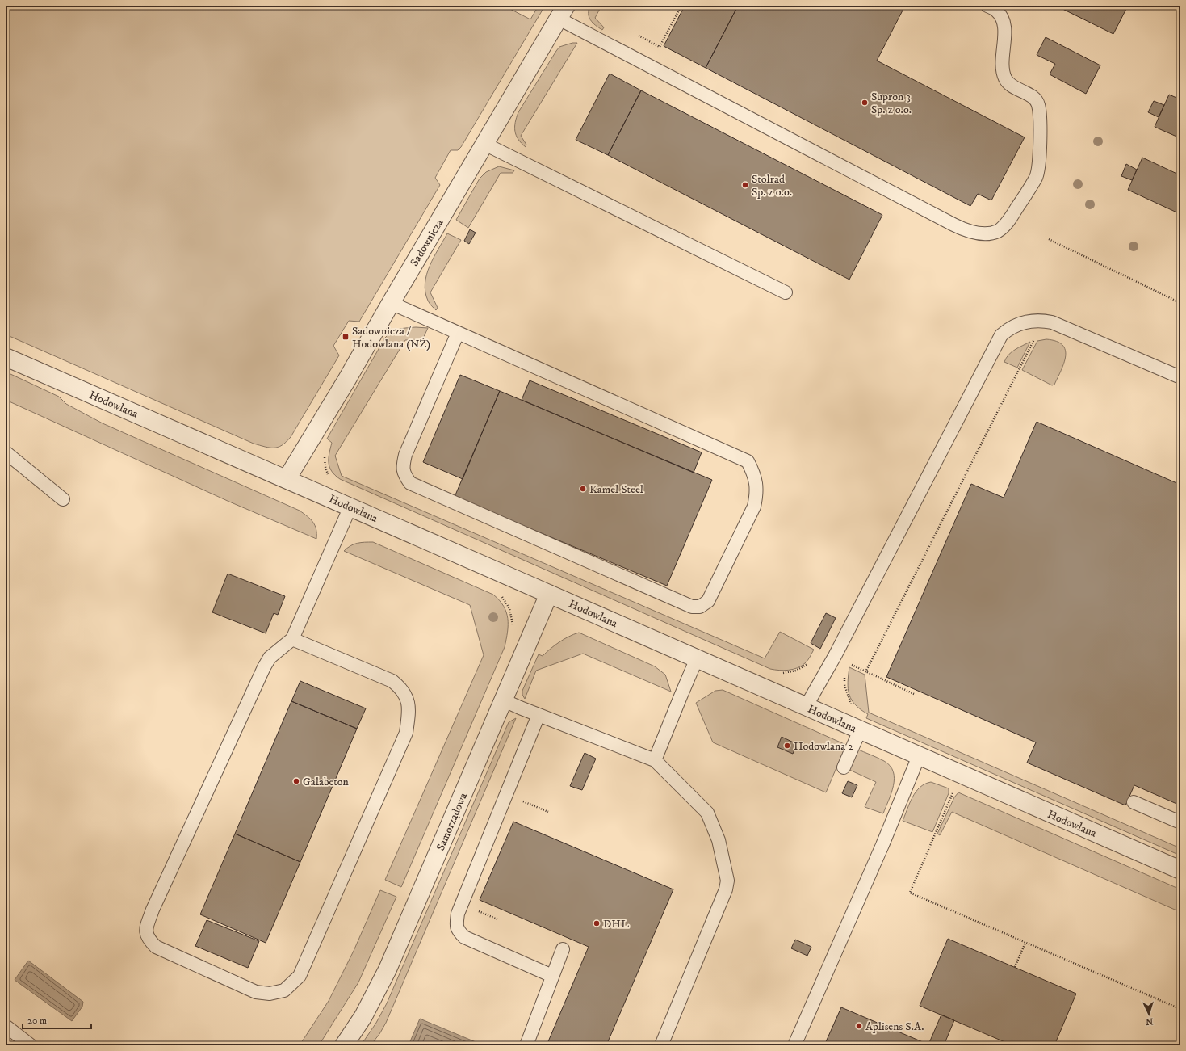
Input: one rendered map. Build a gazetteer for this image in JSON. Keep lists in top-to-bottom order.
{
  "streets": {
    "street": ["Sadownicza", "Hodowlana", "Samorządowa"]
  },
  "crossings": [
    ["Sadownicza", "Hodowlana"],
    ["Hodowlana", "Samorządowa"]
  ],
  "places": {
    "other": [
      "Supron 3 Sp. z o.o.",
      "Stolrad Sp. z o.o.",
      "Kamel Steel",
      "Hodowlana 2",
      "Galabeton",
      "DHL",
      "Aplisens S.A."
    ],
    "transit": ["Sadownicza / Hodowlana (NŻ)"]
  },
  "scale_bar": "20 m",
  "north": "bottom"
}
